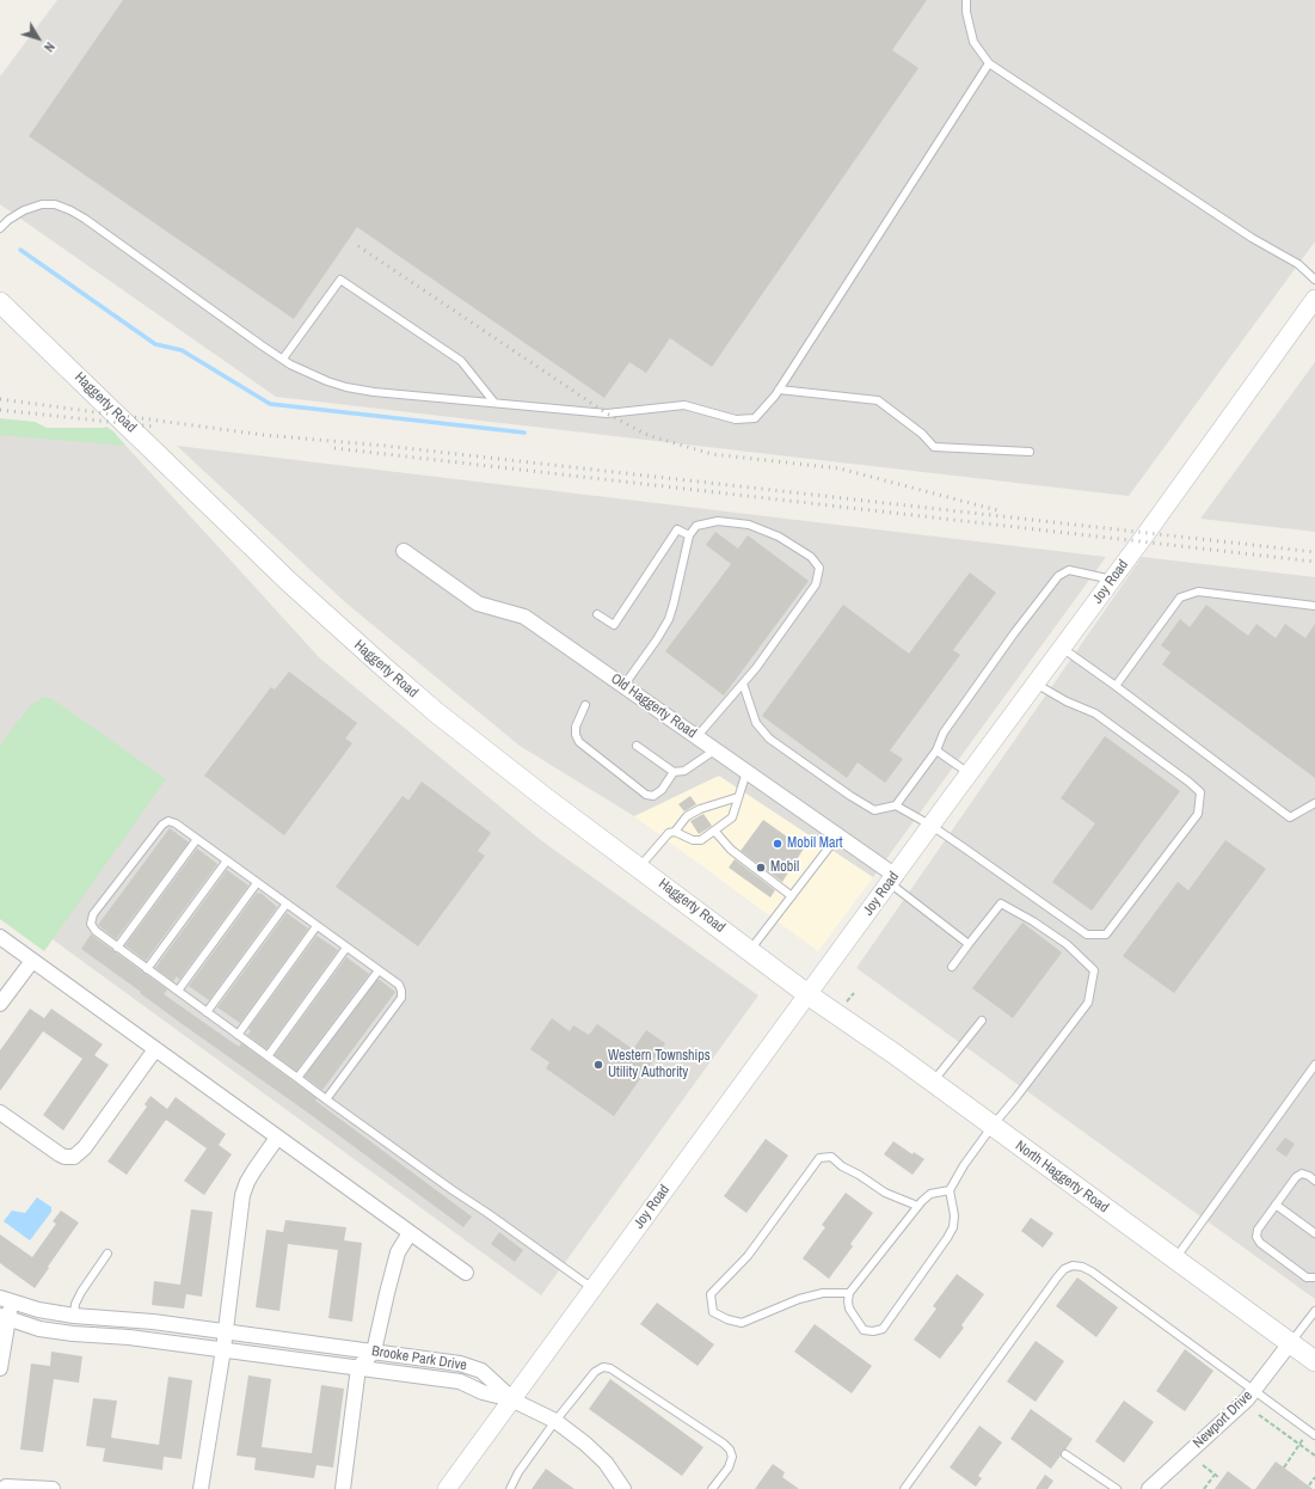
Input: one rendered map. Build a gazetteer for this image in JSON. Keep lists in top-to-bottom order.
{
  "streets": {
    "main road": ["Haggerty Road", "North Haggerty Road"],
    "street": [
      "Joy Road",
      "Old Haggerty Road",
      "Brooke Park Drive",
      "Newport Drive"
    ]
  },
  "crossings": [
    ["Haggerty Road", "Joy Road"],
    ["Haggerty Road", "North Haggerty Road"],
    ["Joy Road", "Old Haggerty Road"],
    ["Joy Road", "North Haggerty Road"],
    ["Joy Road", "Brooke Park Drive"],
    ["North Haggerty Road", "Newport Drive"]
  ],
  "places": ["Mobil Mart", "Mobil", "Western Townships Utility Authority"],
  "north": "bottom right"
}
